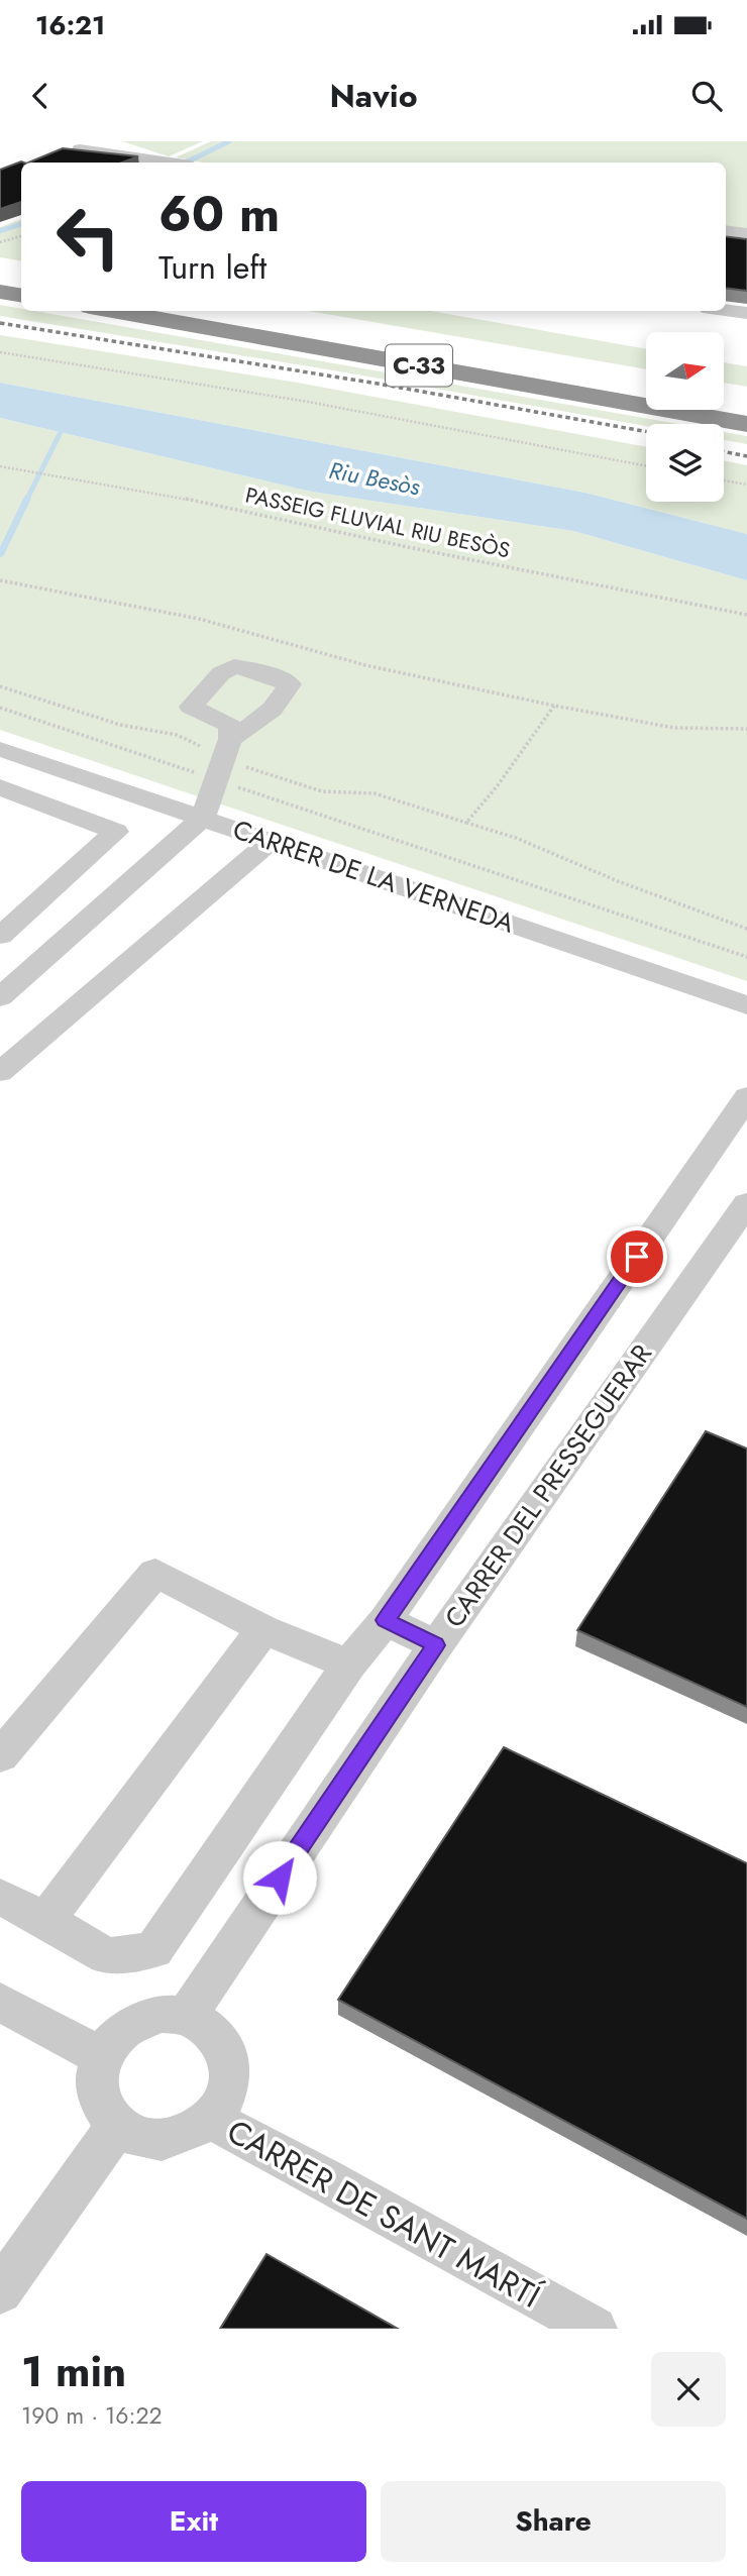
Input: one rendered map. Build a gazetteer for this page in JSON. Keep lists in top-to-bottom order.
{
  "streets": {
    "highway": ["C-33"],
    "street": ["CARRER DE LA VERNEDA", "CARRER DEL PRESSEGUERAR", "CARRER DE SANT MARTÍ"],
    "path": ["PASSEIG FLUVIAL RIU BESÒS"]
  },
  "crossings": [
    ["CARRER DEL PRESSEGUERAR", "CARRER DE SANT MARTÍ"]
  ],
  "water": ["Riu Besòs"],
  "north": "right",
  "page": {
    "status": "16:21",
    "header": "Navio",
    "turn": ["60 m", "Turn left"],
    "heading": ["1 min", "190 m · 16:22"],
    "buttons": ["Exit", "Share"]
  }
}
